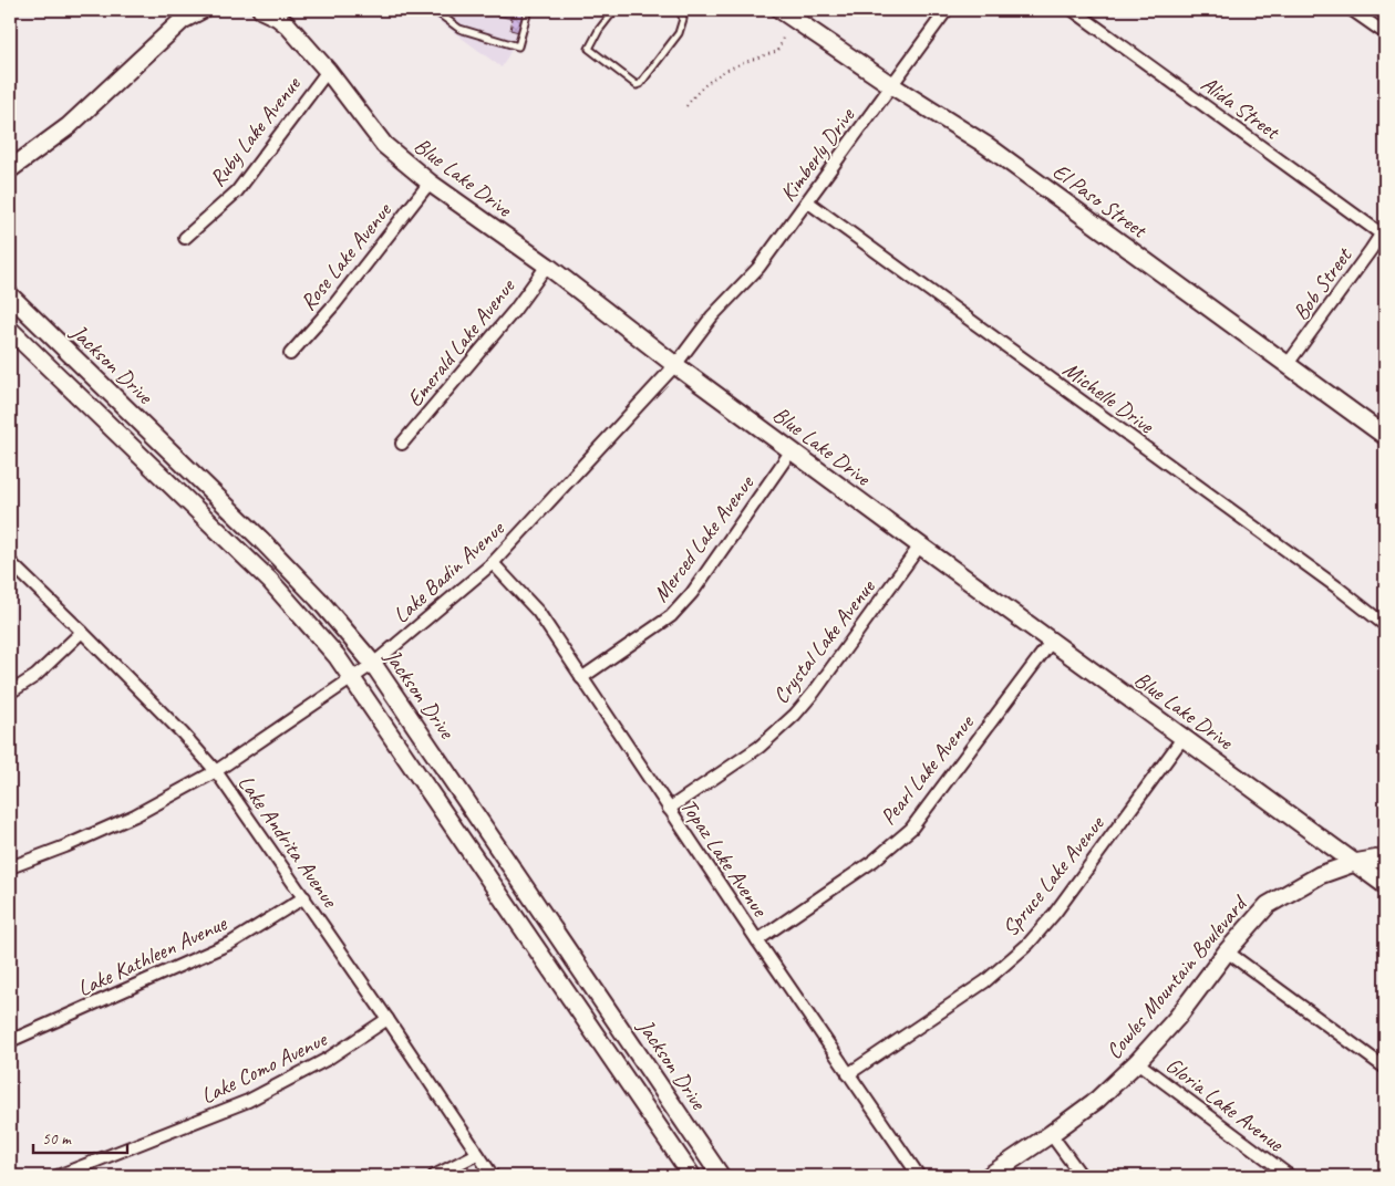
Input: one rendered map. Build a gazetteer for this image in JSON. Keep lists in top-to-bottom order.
{
  "streets": {
    "street": [
      "Alida Street",
      "Ruby Lake Avenue",
      "Kimberly Drive",
      "Blue Lake Drive",
      "El Paso Street",
      "Rose Lake Avenue",
      "Bob Street",
      "Emerald Lake Avenue",
      "Jackson Drive",
      "Michelle Drive",
      "Merced Lake Avenue",
      "Lake Badin Avenue",
      "Crystal Lake Avenue",
      "Pearl Lake Avenue",
      "Lake Andrita Avenue",
      "Topaz Lake Avenue",
      "Spruce Lake Avenue",
      "Lake Kathleen Avenue",
      "Cowles Mountain Boulevard",
      "Lake Como Avenue",
      "Gloria Lake Avenue"
    ]
  },
  "crossings": [
    ["Alida Street", "Bob Street"],
    ["Ruby Lake Avenue", "Blue Lake Drive"],
    ["Kimberly Drive", "El Paso Street"],
    ["Kimberly Drive", "Michelle Drive"],
    ["Kimberly Drive", "Lake Badin Avenue"],
    ["Blue Lake Drive", "Rose Lake Avenue"],
    ["Blue Lake Drive", "Emerald Lake Avenue"],
    ["Blue Lake Drive", "Merced Lake Avenue"],
    ["Blue Lake Drive", "Lake Badin Avenue"],
    ["Blue Lake Drive", "Crystal Lake Avenue"],
    ["Blue Lake Drive", "Pearl Lake Avenue"],
    ["Blue Lake Drive", "Spruce Lake Avenue"],
    ["Blue Lake Drive", "Cowles Mountain Boulevard"],
    ["El Paso Street", "Bob Street"],
    ["Jackson Drive", "Lake Badin Avenue"],
    ["Merced Lake Avenue", "Topaz Lake Avenue"],
    ["Lake Badin Avenue", "Lake Andrita Avenue"],
    ["Lake Badin Avenue", "Topaz Lake Avenue"],
    ["Crystal Lake Avenue", "Topaz Lake Avenue"],
    ["Pearl Lake Avenue", "Topaz Lake Avenue"],
    ["Lake Andrita Avenue", "Lake Kathleen Avenue"],
    ["Lake Andrita Avenue", "Lake Como Avenue"],
    ["Topaz Lake Avenue", "Spruce Lake Avenue"],
    ["Cowles Mountain Boulevard", "Gloria Lake Avenue"]
  ],
  "scale_bar": "50 m"
}
